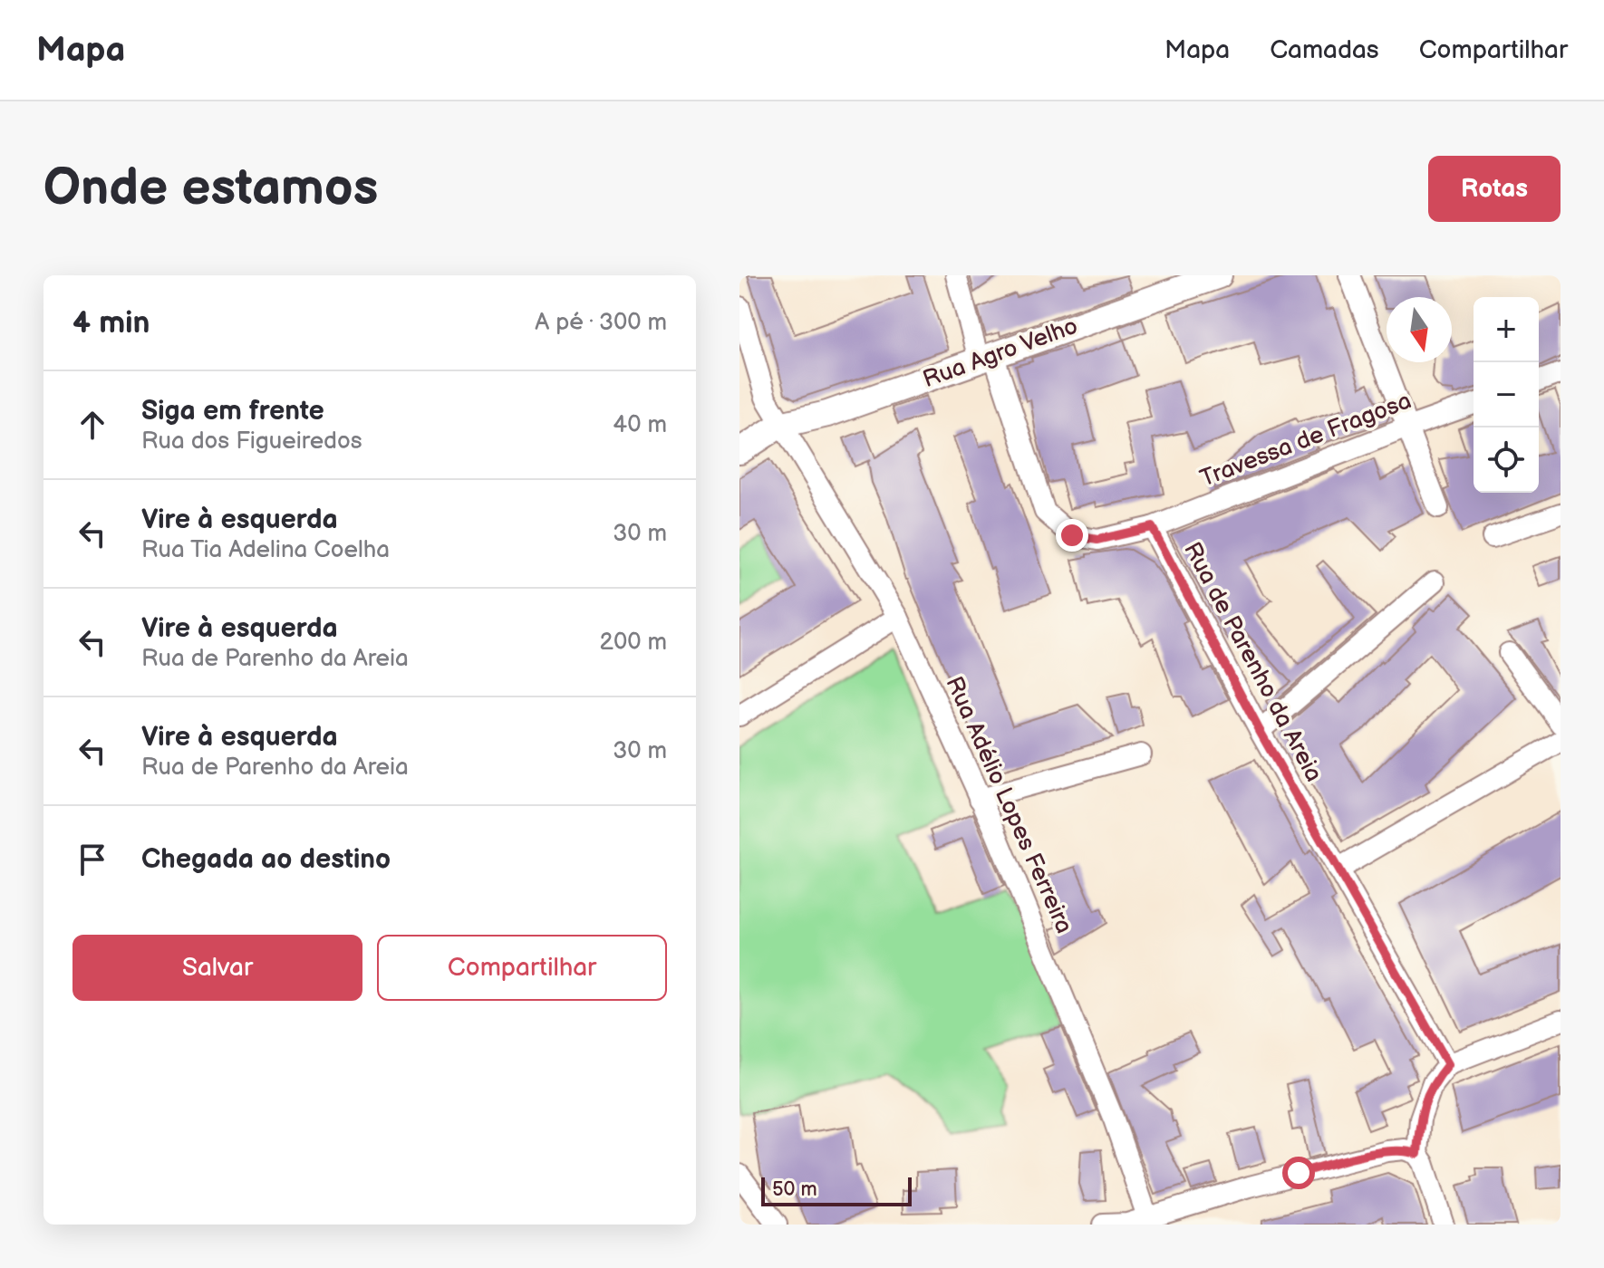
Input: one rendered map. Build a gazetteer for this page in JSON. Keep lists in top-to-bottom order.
{
  "streets": {
    "street": [
      "Rua Agro Velho",
      "Travessa de Fragosa",
      "Rua de Parenho da Areia",
      "Rua Adélio Lopes Ferreira"
    ]
  },
  "crossings": [
    ["Rua Agro Velho", "Rua de Parenho da Areia"],
    ["Rua Agro Velho", "Rua Adélio Lopes Ferreira"],
    ["Travessa de Fragosa", "Rua de Parenho da Areia"]
  ],
  "scale_bar": "50 m",
  "north": "bottom",
  "page": {
    "header": "Mapa",
    "nav": ["Mapa", "Camadas", "Compartilhar"],
    "buttons": [
      "Rotas",
      ["Salvar", "Compartilhar"]
    ],
    "title": "Onde estamos",
    "heading": ["4 min", "A pé · 300 m"],
    "map_buttons": ["+", "−"],
    "list": [
      ["Siga em frente", "Rua dos Figueiredos", "40 m"],
      ["Vire à esquerda", "Rua Tia Adelina Coelha", "30 m"],
      ["Vire à esquerda", "Rua de Parenho da Areia", "200 m"],
      ["Vire à esquerda", "Rua de Parenho da Areia", "30 m"],
      "Chegada ao destino"
    ],
    "scale": "50 m"
  }
}
